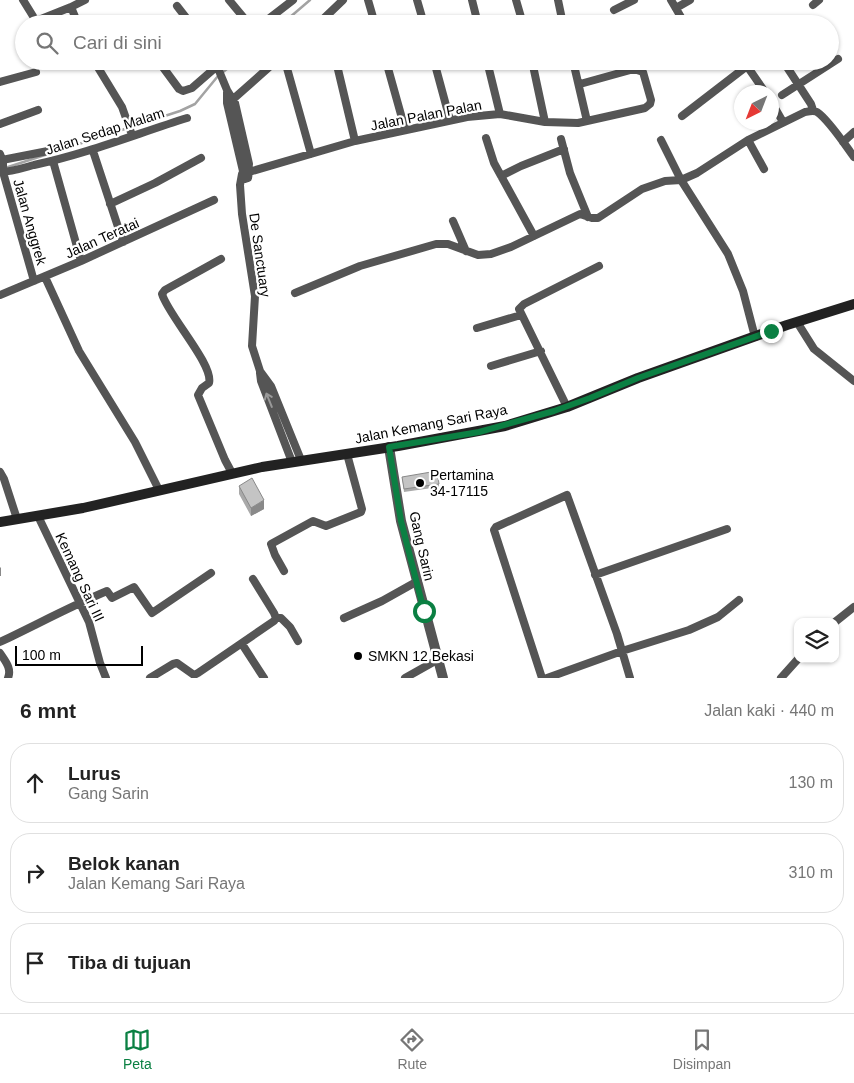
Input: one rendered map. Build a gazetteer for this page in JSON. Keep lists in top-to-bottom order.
{
  "streets": {
    "main road": ["Jalan Kemang Sari Raya"],
    "street": [
      "Jalan Palan Palan",
      "Jalan Sedap Malam",
      "Jalan Anggrek",
      "Jalan Teratai",
      "De Sanctuary",
      "Gang Sarin",
      "Kemang Sari III"
    ]
  },
  "crossings": [
    ["Jalan Palan Palan", "De Sanctuary"],
    ["Jalan Sedap Malam", "Jalan Anggrek"],
    ["Jalan Anggrek", "Jalan Teratai"],
    ["De Sanctuary", "Jalan Kemang Sari Raya"],
    ["Jalan Kemang Sari Raya", "Gang Sarin"],
    ["Jalan Kemang Sari Raya", "Kemang Sari III"]
  ],
  "places": ["Pertamina 34-17115", "SMKN 12 Bekasi"],
  "scale_bar": "100 m",
  "north": "bottom left",
  "page": {
    "search": "Cari di sini",
    "scale": "100 m",
    "heading": ["6 mnt", "Jalan kaki · 440 m"],
    "list": [
      ["Lurus", "Gang Sarin", "130 m"],
      ["Belok kanan", "Jalan Kemang Sari Raya", "310 m"],
      "Tiba di tujuan"
    ],
    "nav": ["Peta", "Rute", "Disimpan"]
  }
}
